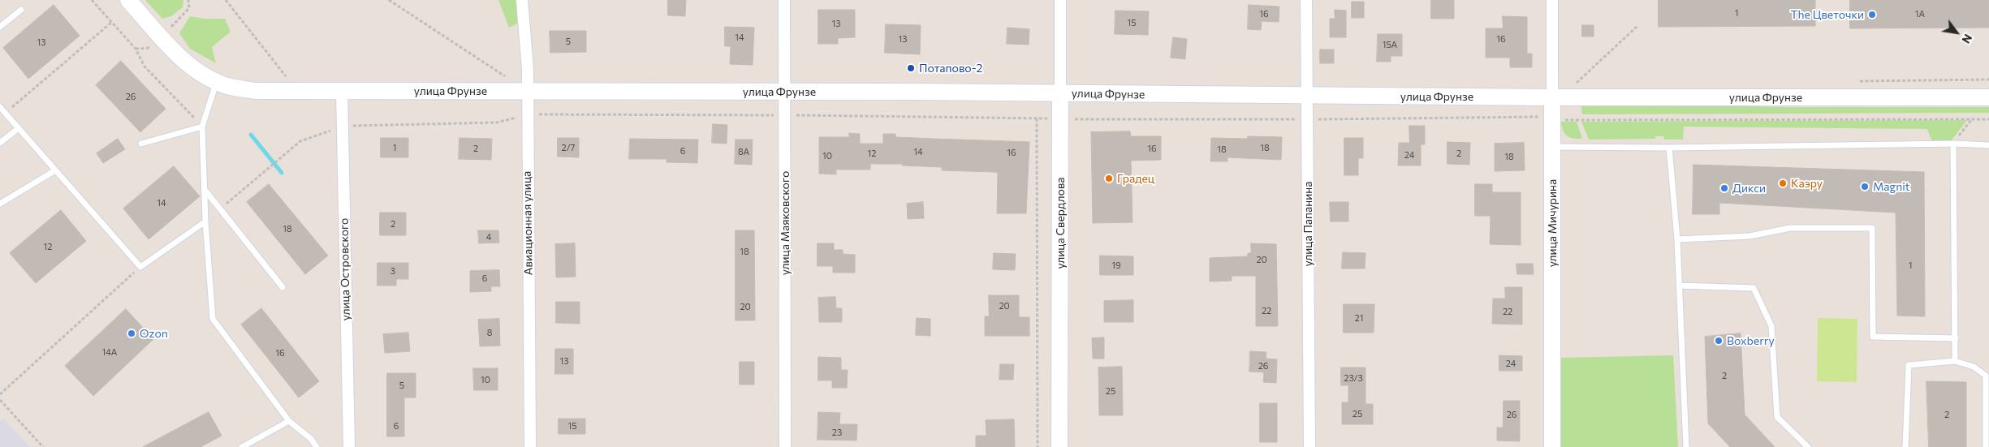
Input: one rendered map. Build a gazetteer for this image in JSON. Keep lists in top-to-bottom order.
{
  "streets": {
    "main road": ["улица Фрунзе", "улица Свердлова", "улица Мичурина"],
    "street": [
      "Авиационная улица",
      "улица Маяковского",
      "улица Папанина",
      "улица Островского"
    ]
  },
  "crossings": [
    ["улица Фрунзе", "Авиационная улица"],
    ["улица Фрунзе", "улица Маяковского"],
    ["улица Фрунзе", "улица Свердлова"],
    ["улица Фрунзе", "улица Мичурина"],
    ["улица Фрунзе", "улица Папанина"],
    ["улица Фрунзе", "улица Островского"]
  ],
  "places": [
    "The Цветочки",
    "Потапово-2",
    "Градец",
    "Каэру",
    "Magnit",
    "Дикси",
    "Ozon",
    "Boxberry"
  ],
  "house_numbers": [
    "1",
    "16",
    "1А",
    "15",
    "13",
    "14",
    "13",
    "16",
    "5",
    "13",
    "15А",
    "26",
    "1",
    "2/7",
    "18",
    "2",
    "16",
    "18",
    "6",
    "8А",
    "14",
    "16",
    "12",
    "2",
    "24",
    "10",
    "18",
    "14",
    "2",
    "18",
    "4",
    "12",
    "18",
    "20",
    "19",
    "1",
    "3",
    "6",
    "20",
    "20",
    "22",
    "22",
    "21",
    "8",
    "14А",
    "16",
    "13",
    "24",
    "26",
    "2",
    "23/3",
    "10",
    "5",
    "25",
    "25",
    "26",
    "2",
    "6",
    "15",
    "23"
  ],
  "north": "bottom right"
}
